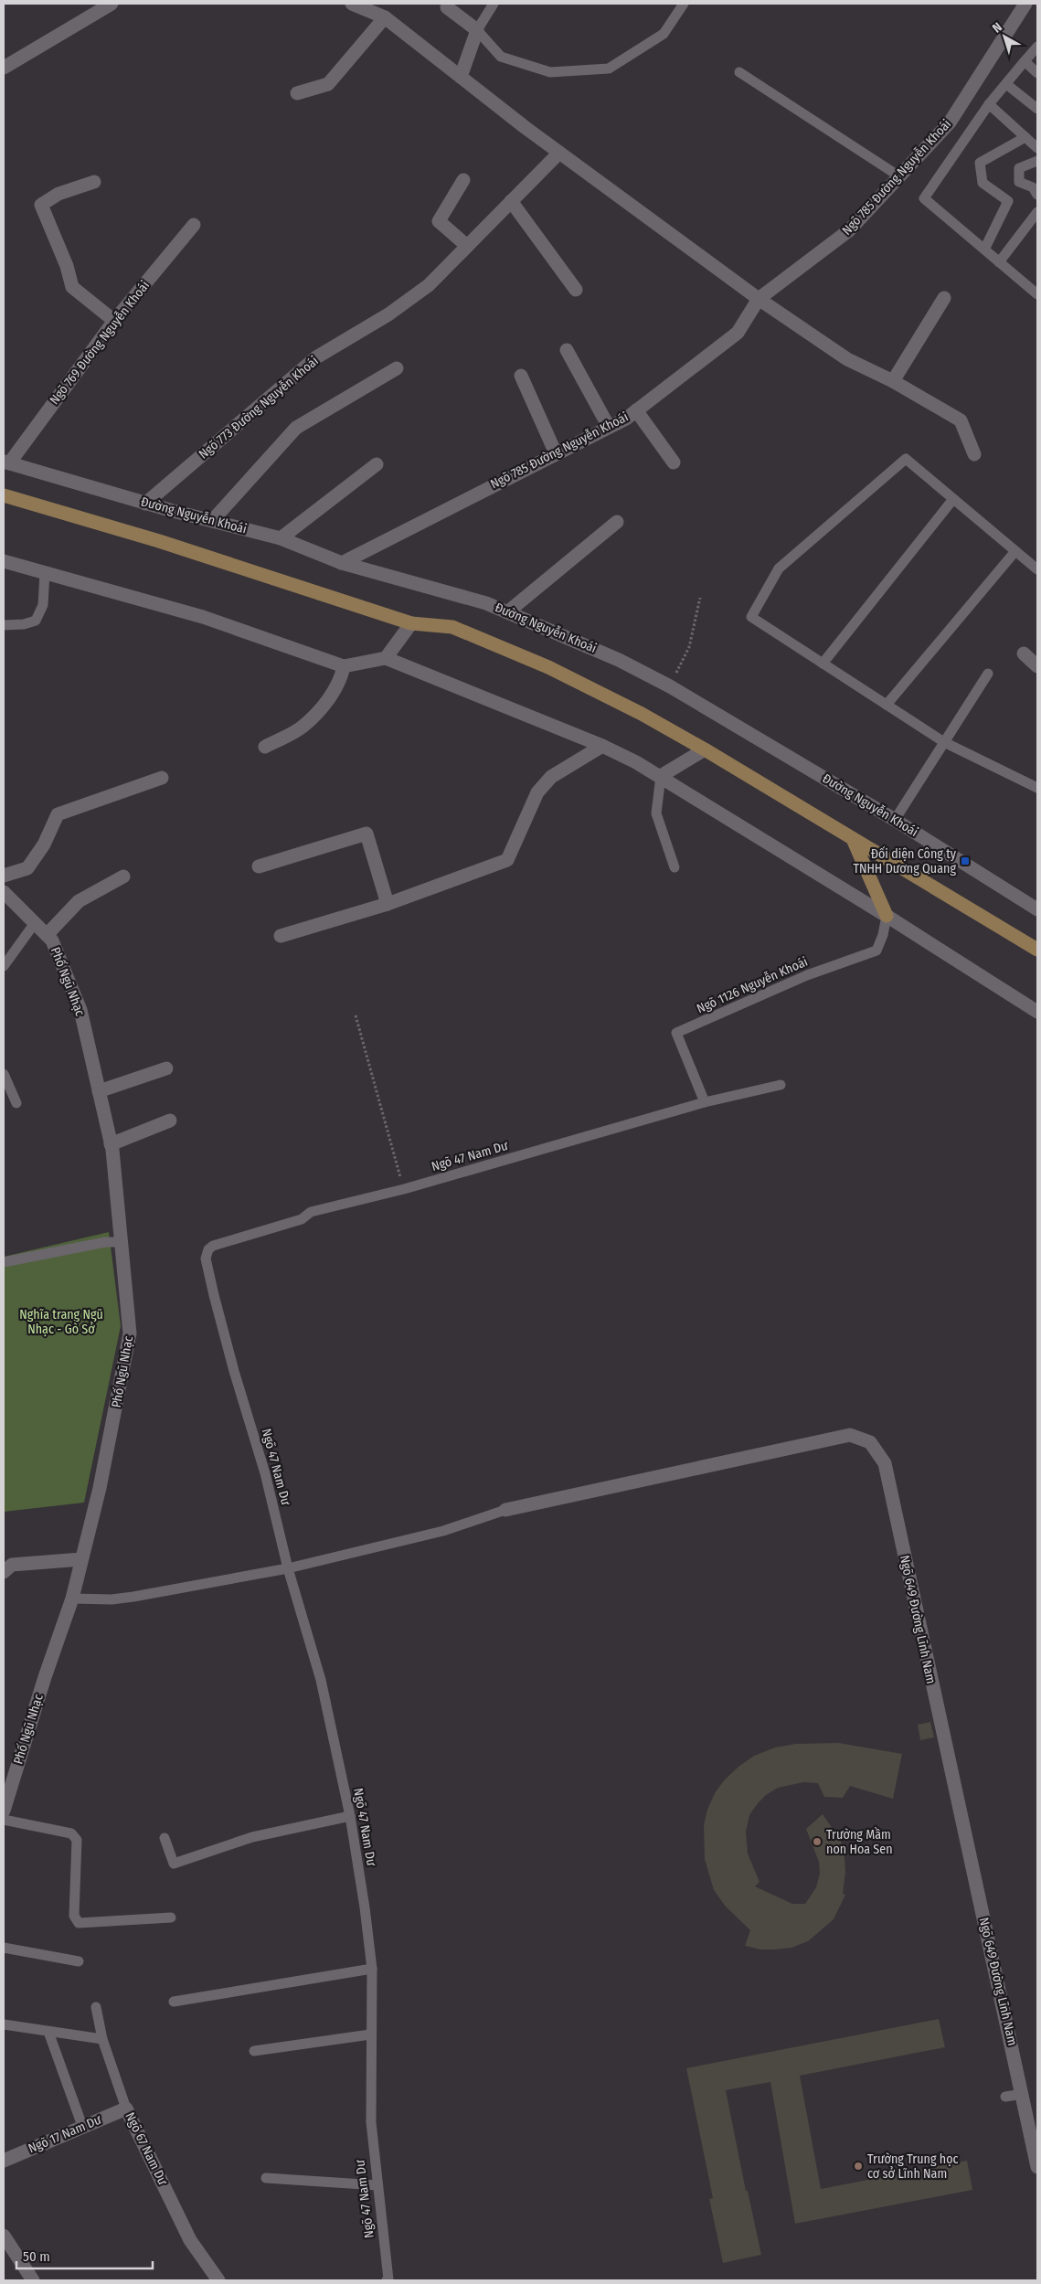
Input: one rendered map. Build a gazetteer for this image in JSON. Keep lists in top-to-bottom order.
{
  "streets": {
    "street": [
      "Ngõ 785 Đường Nguyễn Khoái",
      "Ngõ 769 Đường Nguyễn Khoái",
      "Ngõ 773 Đường Nguyễn Khoái",
      "Đường Nguyễn Khoái",
      "Phố Ngũ Nhạc",
      "Ngõ 649 Đường Lĩnh Nam",
      "Ngõ 17 Nam Dư",
      "Ngõ 67 Nam Dư"
    ],
    "lane": ["Ngõ 1126 Nguyễn Khoái", "Ngõ 47 Nam Dư"]
  },
  "crossings": [
    ["Ngõ 785 Đường Nguyễn Khoái", "Đường Nguyễn Khoái"],
    ["Ngõ 769 Đường Nguyễn Khoái", "Đường Nguyễn Khoái"],
    ["Ngõ 773 Đường Nguyễn Khoái", "Đường Nguyễn Khoái"],
    ["Ngõ 1126 Nguyễn Khoái", "Ngõ 47 Nam Dư"],
    ["Ngõ 17 Nam Dư", "Ngõ 67 Nam Dư"]
  ],
  "parks": ["Nghĩa trang Ngũ Nhạc - Gò Sở"],
  "places": {
    "transit": ["Đối diện Công ty TNHH Dương Quang"],
    "other": ["Trường Mầm non Hoa Sen", "Trường Trung học cơ sở Lĩnh Nam"]
  },
  "scale_bar": "50 m",
  "north": "top left"
}
